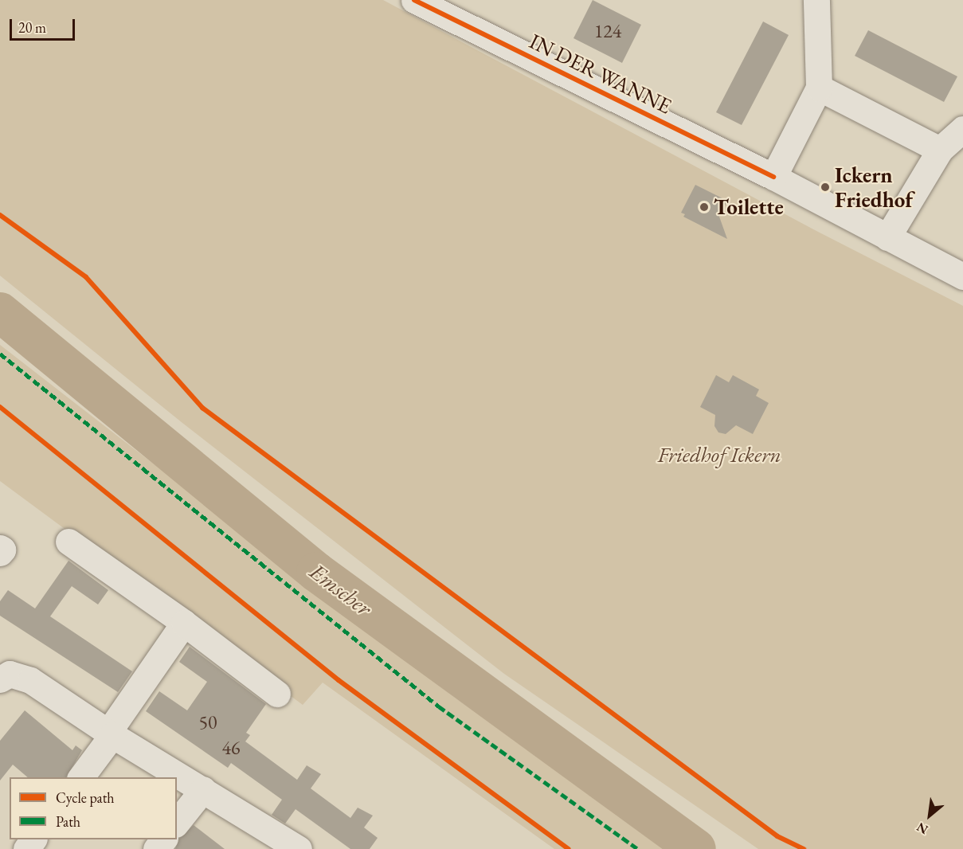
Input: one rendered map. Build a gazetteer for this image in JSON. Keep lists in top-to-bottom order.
{
  "streets": {
    "street": ["IN DER WANNE"]
  },
  "water": ["Emscher"],
  "parks": ["Friedhof Ickern"],
  "places": ["Ickern Friedhof", "Toilette"],
  "house_numbers": ["124", "50", "46"],
  "legend": ["Cycle path", "Path"],
  "scale_bar": "20 m",
  "north": "bottom left"
}
